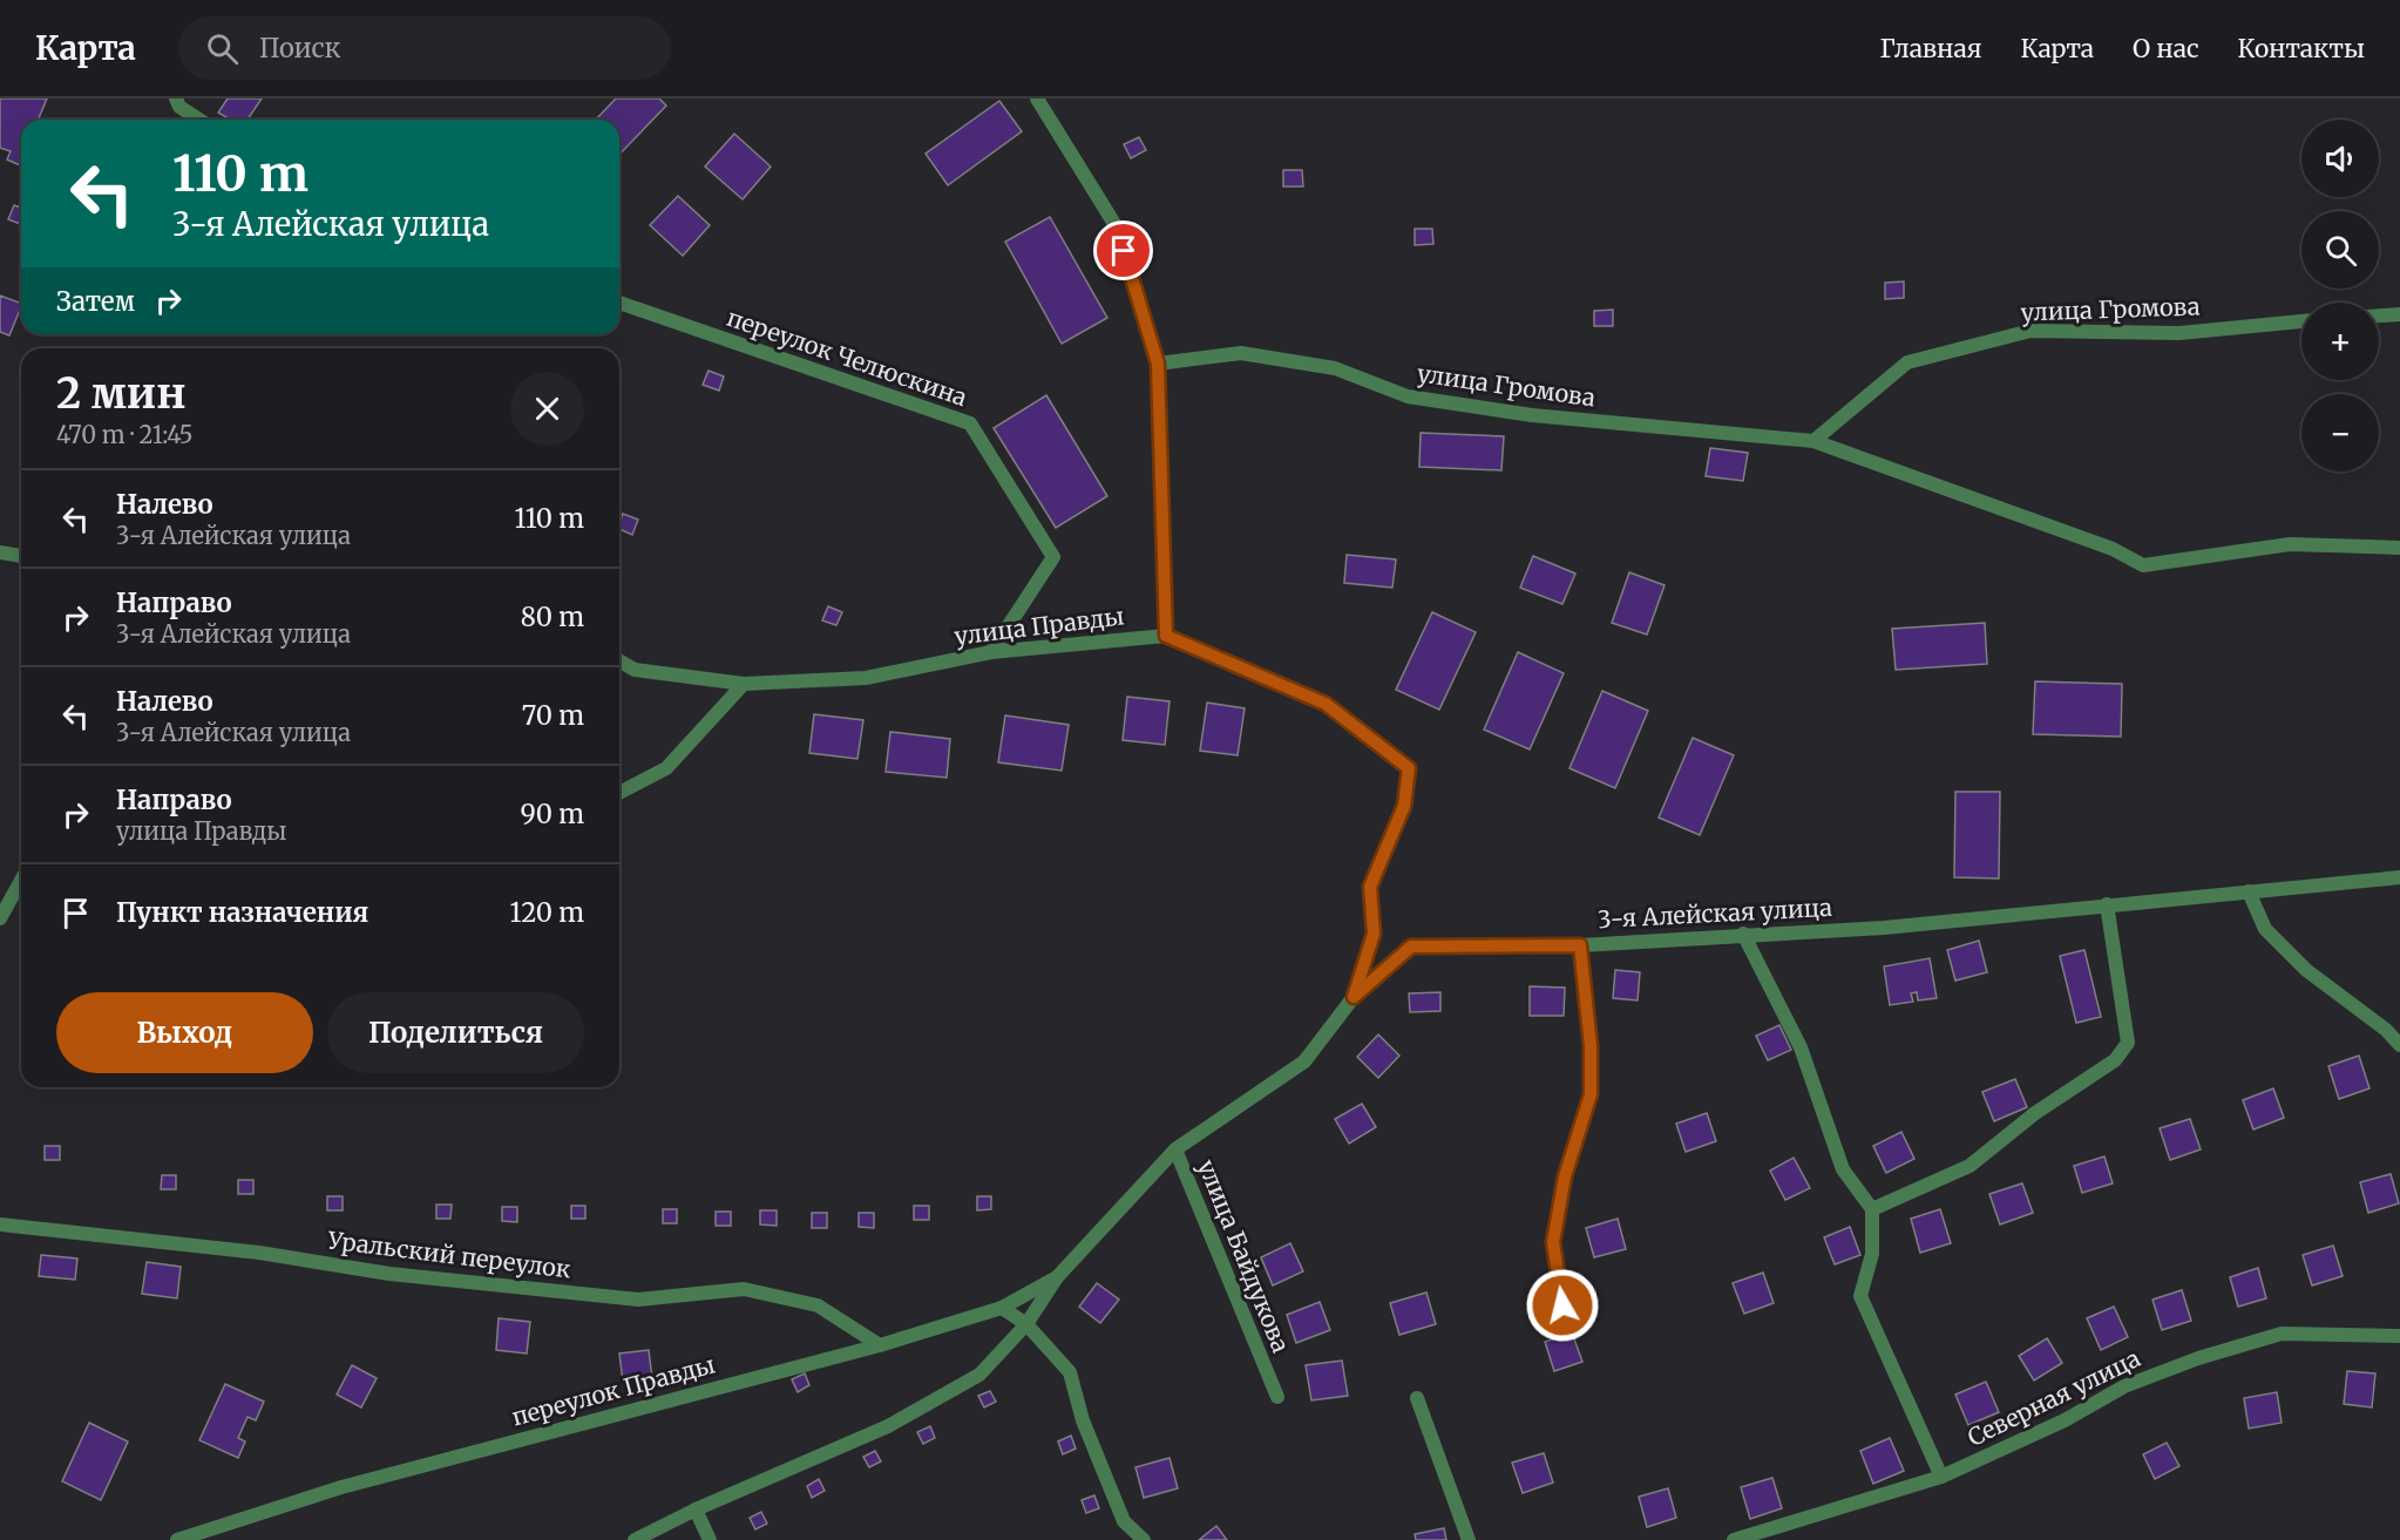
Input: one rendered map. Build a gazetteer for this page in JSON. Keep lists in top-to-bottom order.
{
  "streets": {
    "street": [
      "улица Громова",
      "переулок Челюскина",
      "улица Правды",
      "3-я Алейская улица",
      "Уральский переулок",
      "улица Байдукова",
      "переулок Правды",
      "Северная улица"
    ]
  },
  "crossings": [
    ["переулок Челюскина", "улица Правды"],
    ["Уральский переулок", "переулок Правды"],
    ["улица Байдукова", "переулок Правды"]
  ],
  "page": {
    "header": "Карта",
    "search": "Поиск",
    "nav": [
      "Главная",
      "Карта",
      "О нас",
      "Контакты"
    ],
    "map_buttons": ["+", "−"],
    "turn": ["110 m", "3-я Алейская улица"],
    "then": "Затем",
    "heading": ["2 мин", "470 m · 21:45"],
    "list": [
      {
        "name": "Налево",
        "note": "3-я Алейская улица",
        "value": "110 m"
      },
      {
        "name": "Направо",
        "note": "3-я Алейская улица",
        "value": "80 m"
      },
      {
        "name": "Налево",
        "note": "3-я Алейская улица",
        "value": "70 m"
      },
      {
        "name": "Направо",
        "note": "улица Правды",
        "value": "90 m"
      },
      {
        "name": "Пункт назначения",
        "value": "120 m"
      }
    ],
    "buttons": ["Выход", "Поделиться"]
  }
}
